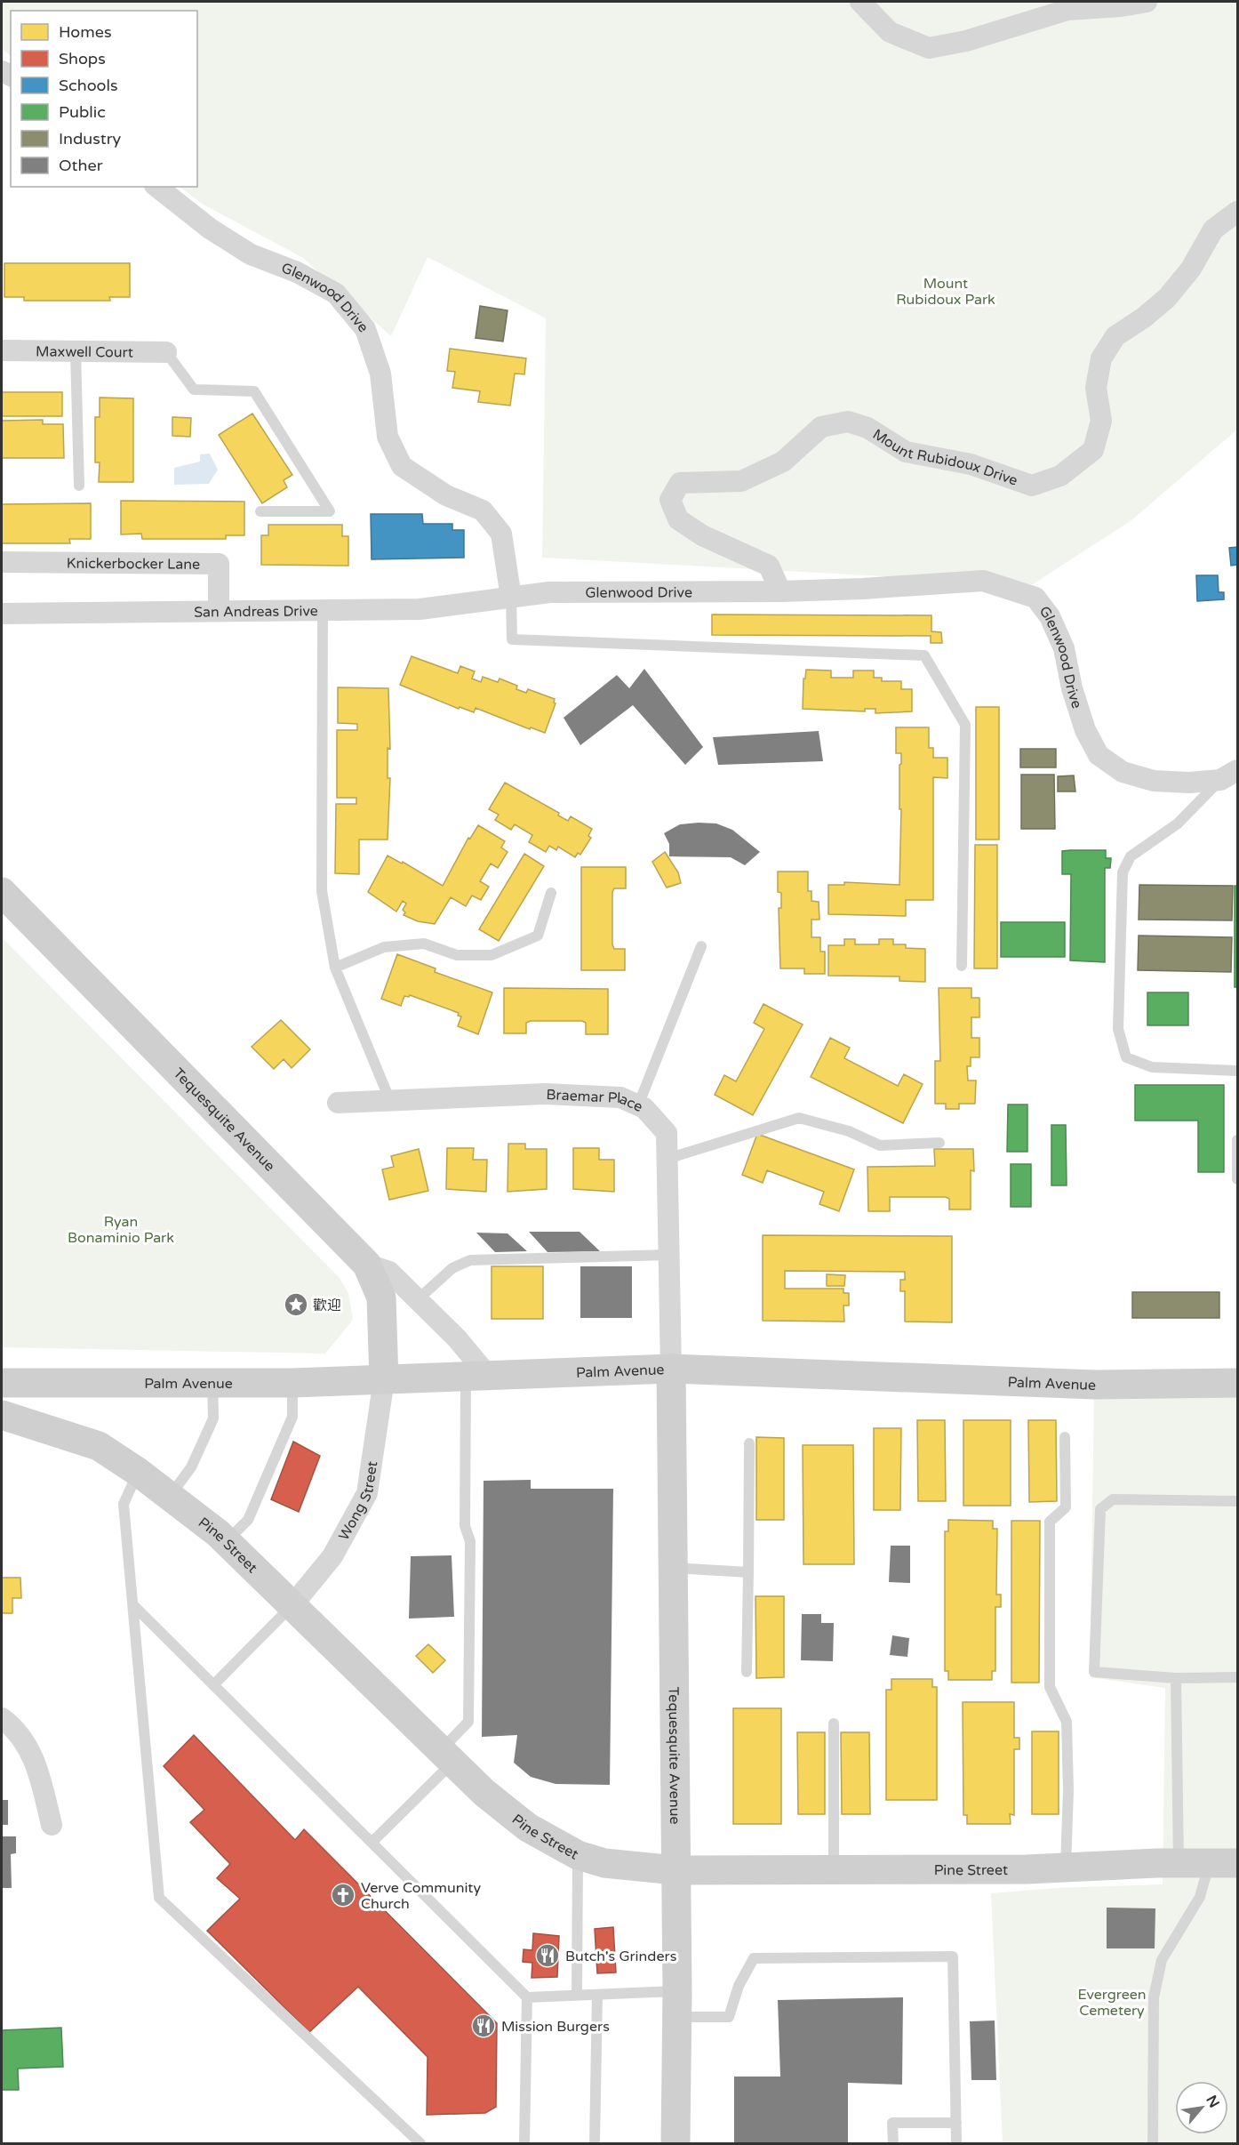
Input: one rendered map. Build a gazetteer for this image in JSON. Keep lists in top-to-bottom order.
{
  "streets": {
    "street": [
      "Glenwood Drive",
      "Maxwell Court",
      "Mount Rubidoux Drive",
      "Knickerbocker Lane",
      "San Andreas Drive",
      "Braemar Place",
      "Tequesquite Avenue",
      "Palm Avenue",
      "Wong Street",
      "Pine Street"
    ]
  },
  "crossings": [
    ["Glenwood Drive", "Mount Rubidoux Drive"],
    ["Glenwood Drive", "San Andreas Drive"],
    ["Knickerbocker Lane", "San Andreas Drive"],
    ["Braemar Place", "Tequesquite Avenue"],
    ["Braemar Place", "Palm Avenue"],
    ["Tequesquite Avenue", "Palm Avenue"],
    ["Tequesquite Avenue", "Wong Street"],
    ["Tequesquite Avenue", "Pine Street"],
    ["Palm Avenue", "Wong Street"],
    ["Wong Street", "Pine Street"]
  ],
  "parks": ["Mount Rubidoux Park", "Ryan Bonaminio Park", "Evergreen Cemetery"],
  "places": {
    "place": ["歡迎"],
    "church": ["Verve Community Church"],
    "restaurant": ["Butch's Grinders", "Mission Burgers"]
  },
  "legend": [
    "Homes",
    "Shops",
    "Schools",
    "Public",
    "Industry",
    "Other"
  ],
  "north": "top right"
}
